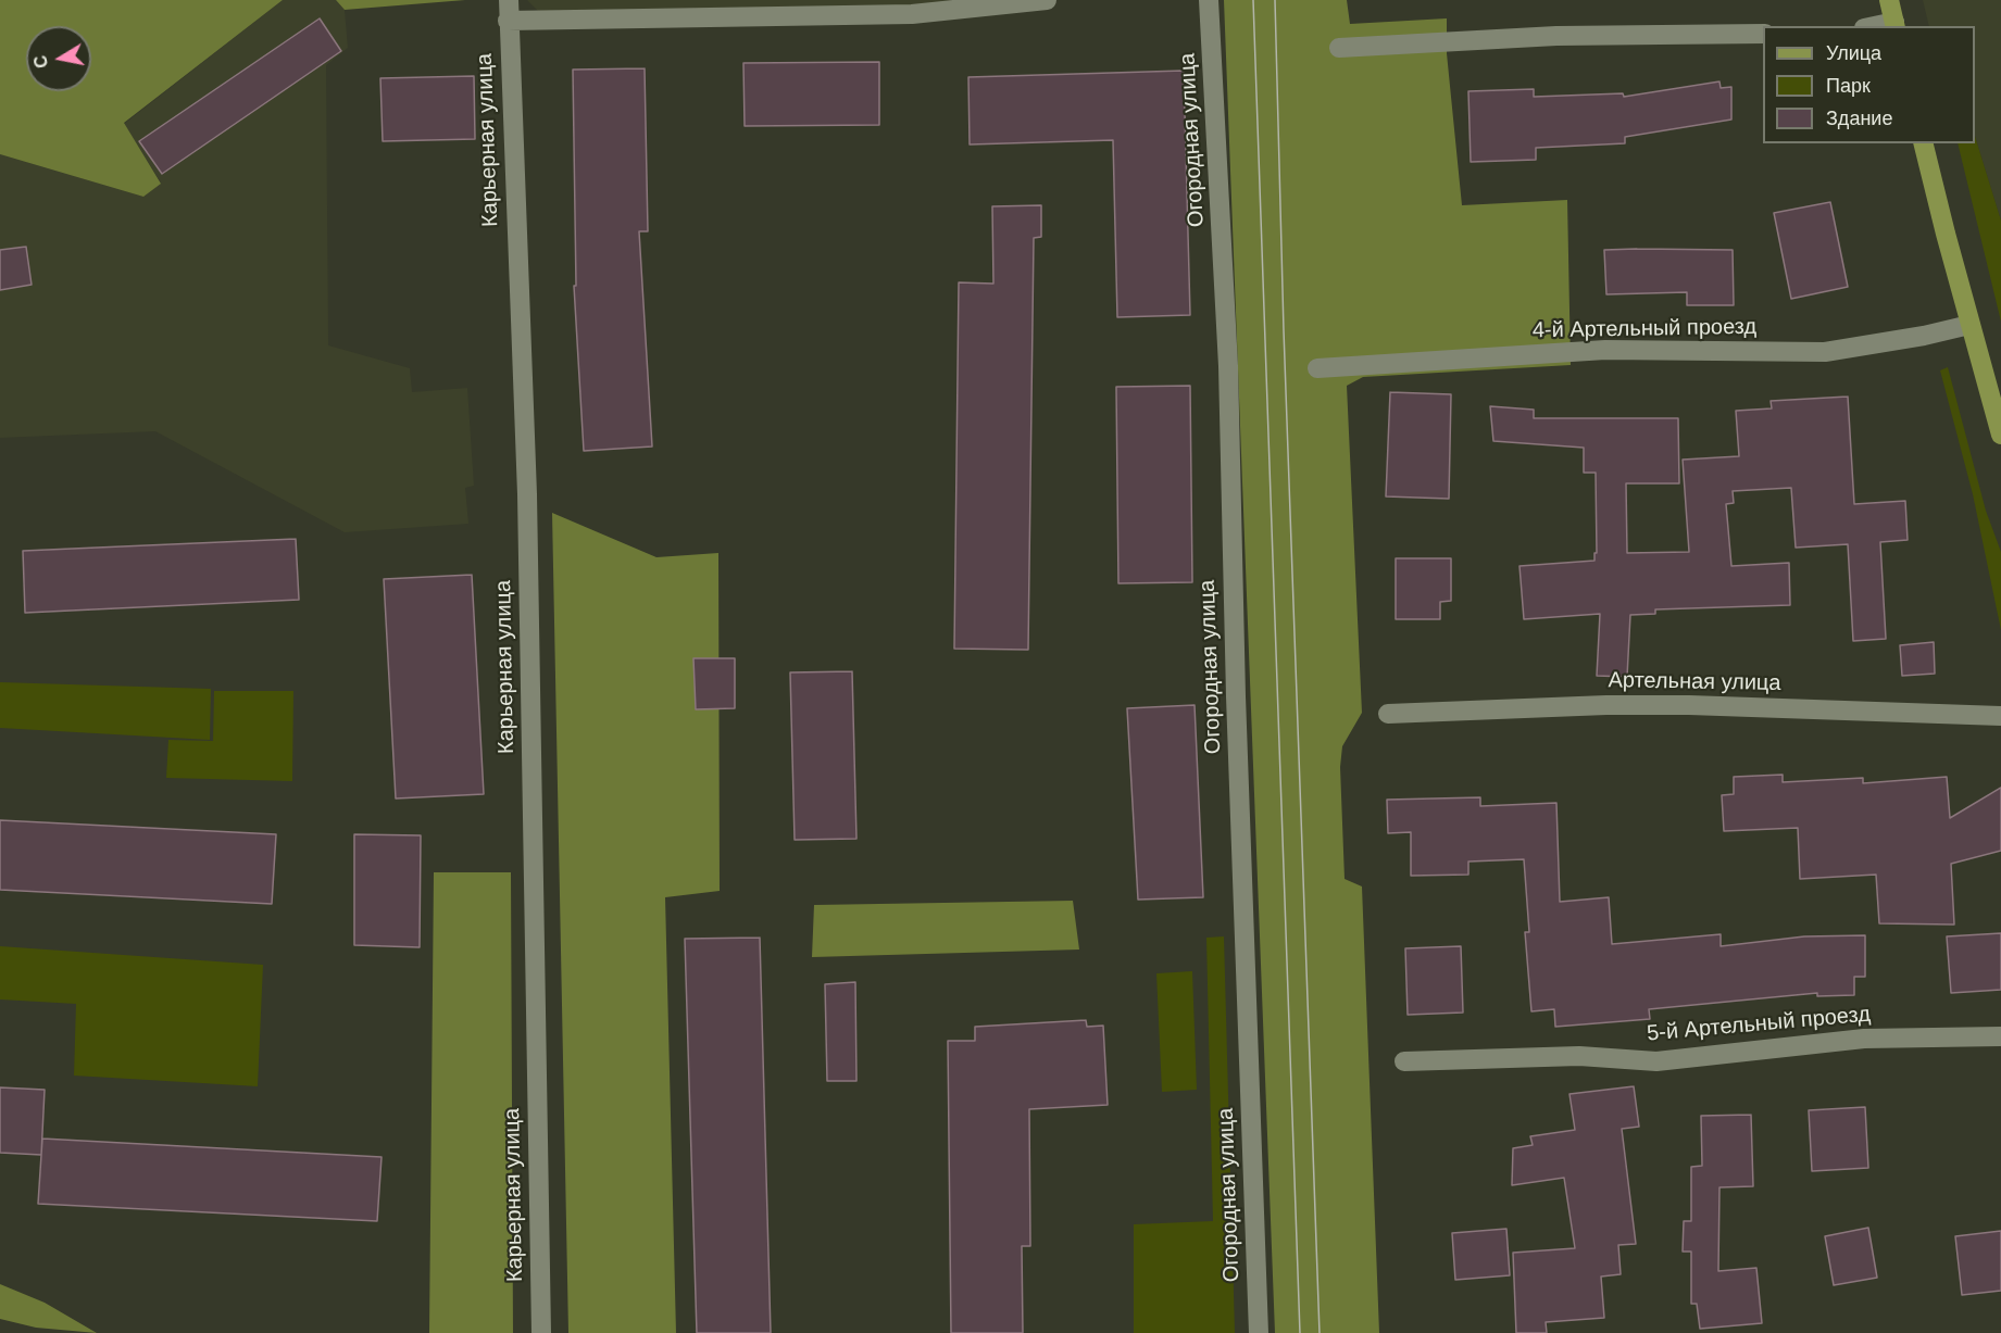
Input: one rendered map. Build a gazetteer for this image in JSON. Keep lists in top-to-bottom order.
{
  "streets": {
    "street": [
      "Карьерная улица",
      "Огородная улица",
      "4-й Артельный проезд",
      "Артельная улица",
      "5-й Артельный проезд"
    ]
  },
  "legend": ["Улица", "Парк", "Здание"],
  "north": "left"
}
